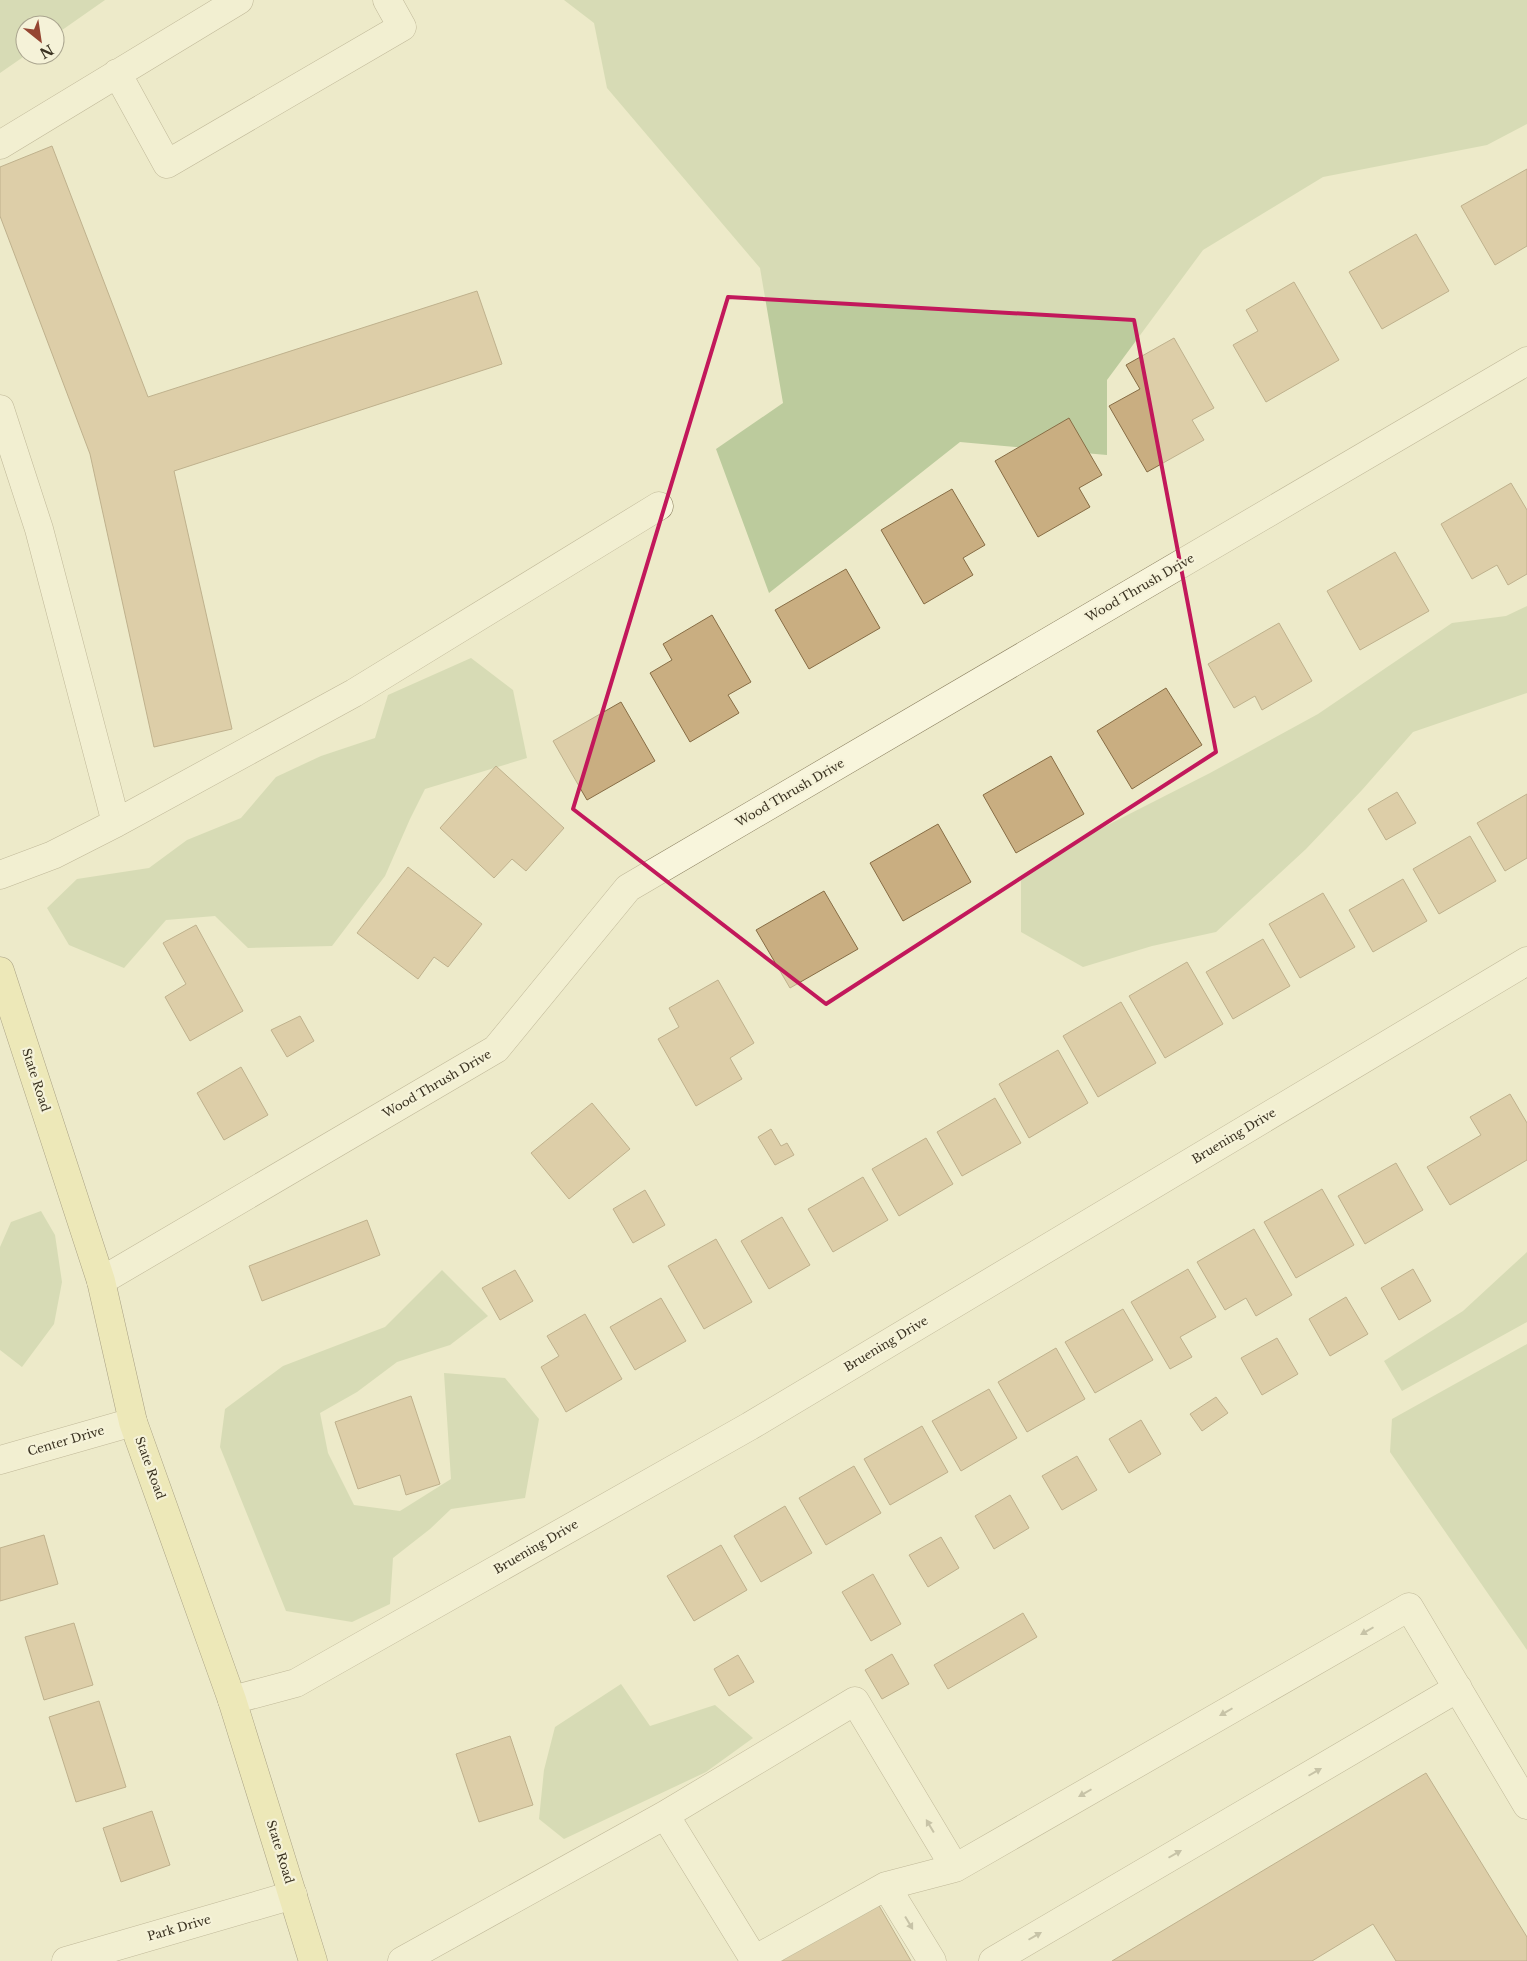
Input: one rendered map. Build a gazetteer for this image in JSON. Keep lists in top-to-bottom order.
{
  "streets": {
    "main road": ["State Road"],
    "street": [
      "Wood Thrush Drive",
      "Bruening Drive",
      "Center Drive",
      "Park Drive"
    ]
  },
  "crossings": [
    ["Wood Thrush Drive", "State Road"],
    ["State Road", "Bruening Drive"],
    ["State Road", "Center Drive"],
    ["State Road", "Park Drive"]
  ],
  "north": "bottom right"
}
